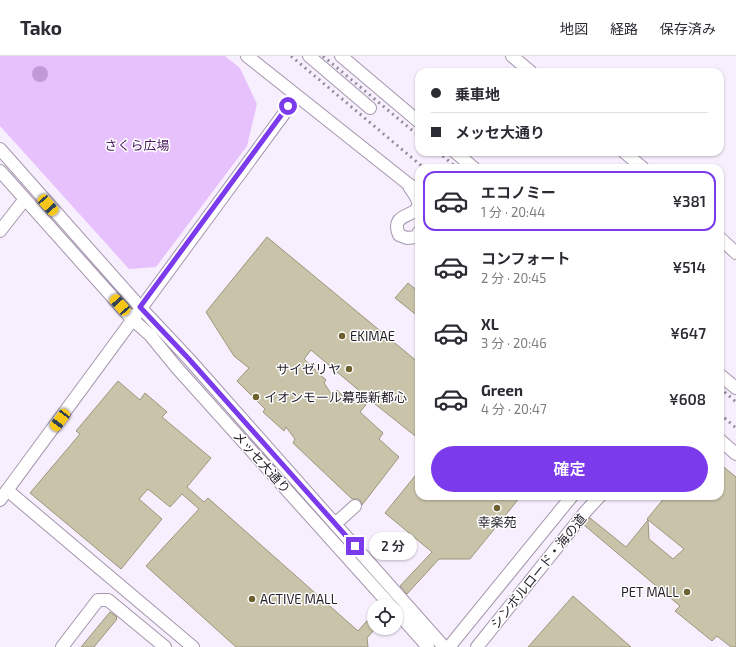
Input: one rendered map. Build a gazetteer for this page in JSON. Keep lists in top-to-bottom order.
{
  "streets": {
    "street": ["メッセ大通り", "シンボルロード・海の道"]
  },
  "parks": ["さくら広場"],
  "places": [
    "EKIMAE",
    "サイゼリヤ",
    "イオンモール幕張新都心",
    "幸楽苑",
    "PET MALL",
    "ACTIVE MALL"
  ],
  "page": {
    "header": "Tako",
    "nav": ["地図", "経路", "保存済み"],
    "banner": ["乗車地", "メッセ大通り"],
    "list": [
      {
        "name": "エコノミー",
        "note": "1 分 · 20:44",
        "value": "¥381"
      },
      {
        "name": "コンフォート",
        "note": "2 分 · 20:45",
        "value": "¥514"
      },
      {
        "name": "XL",
        "note": "3 分 · 20:46",
        "value": "¥647"
      },
      {
        "name": "Green",
        "note": "4 分 · 20:47",
        "value": "¥608"
      }
    ],
    "buttons": "確定",
    "bubble": "2 分"
  }
}
